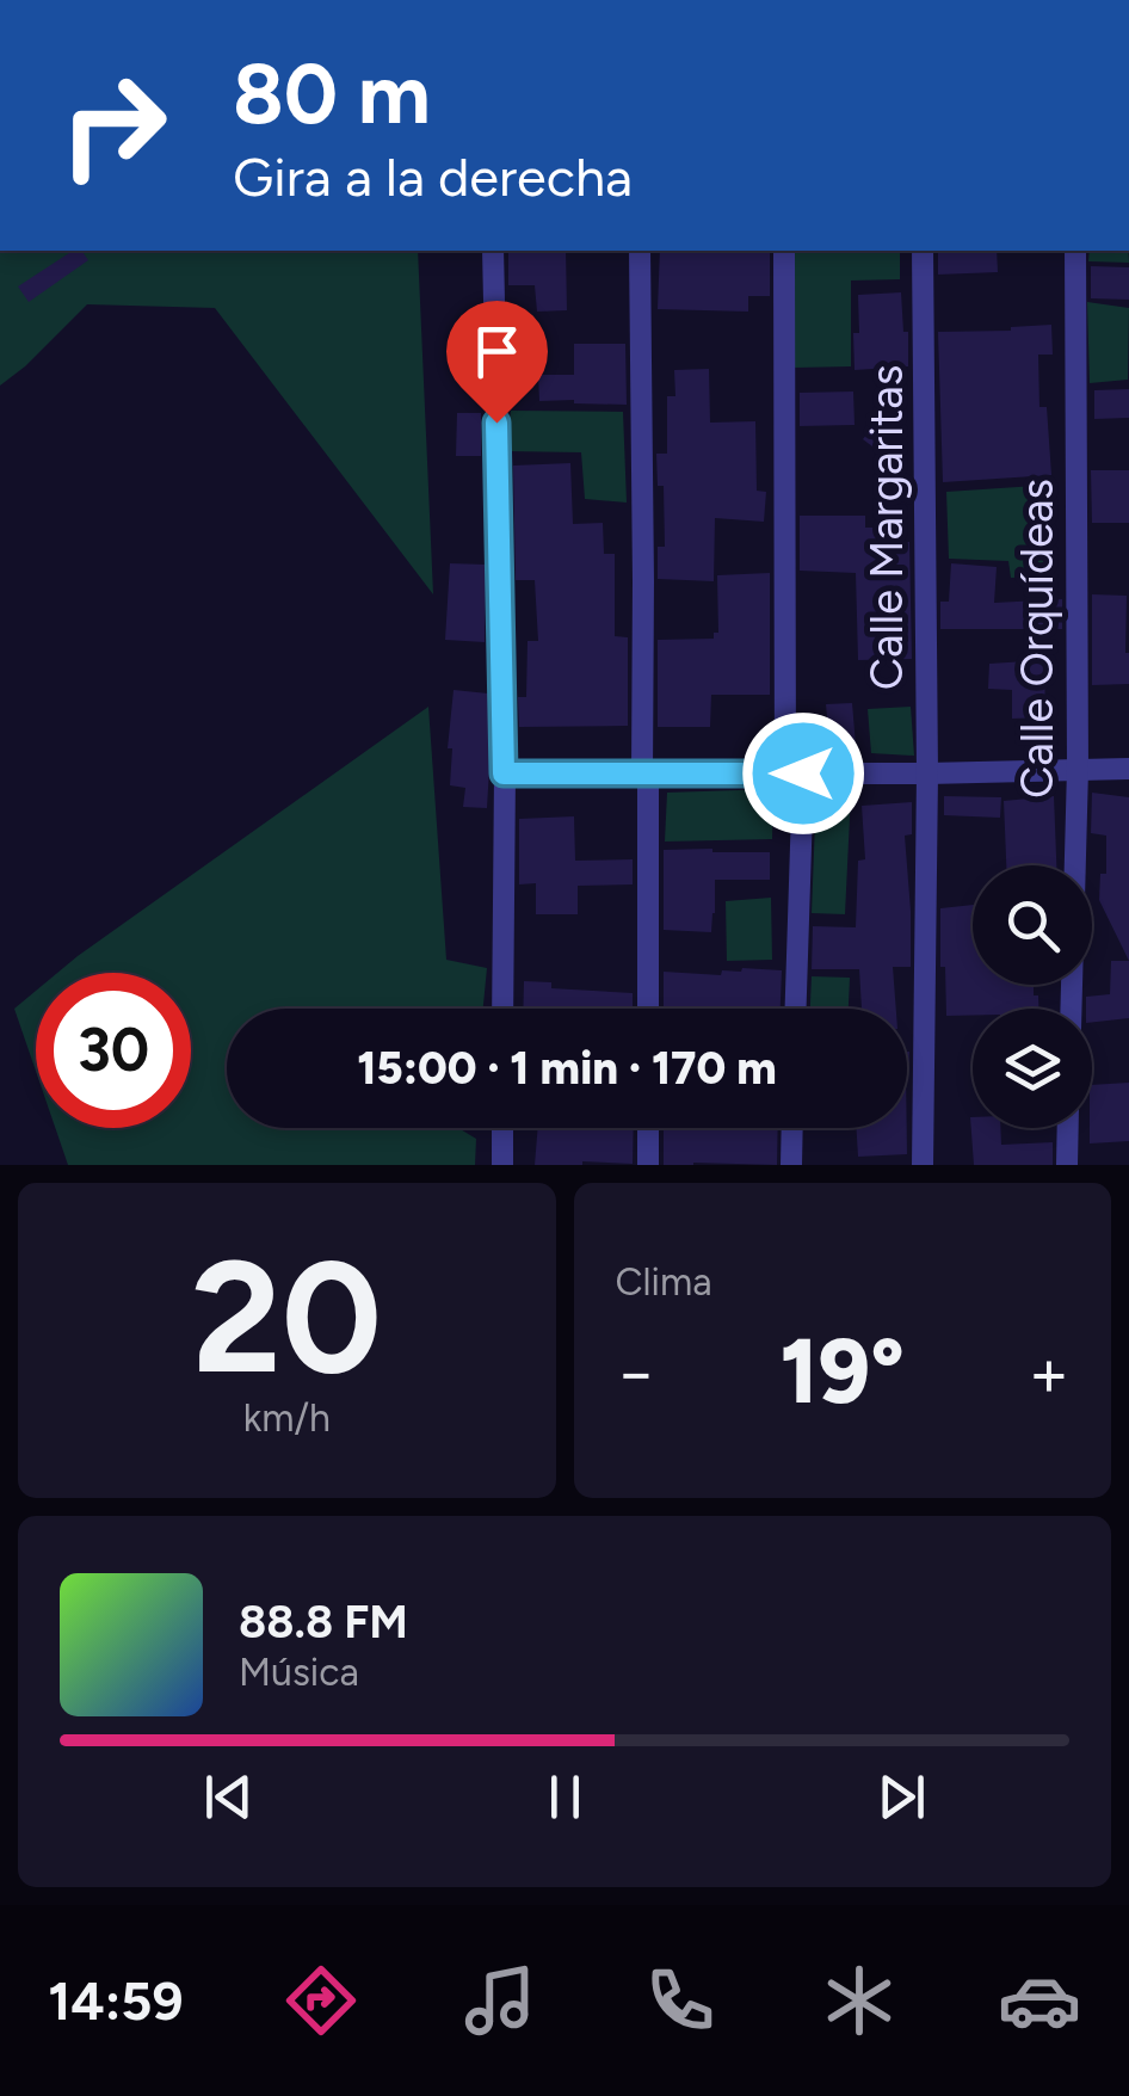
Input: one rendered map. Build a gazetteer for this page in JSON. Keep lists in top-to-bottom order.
{
  "streets": {
    "street": ["Calle Margaritas", "Calle Orquídeas"]
  },
  "page": {
    "turn": ["80 m", "Gira a la derecha"],
    "limit": "30",
    "trip": "15:00 · 1 min · 170 m",
    "tile": [
      ["20", "km/h"],
      "Clima"
    ],
    "heat": ["−", "19°", "+"],
    "song": ["88.8 FM", "Música"],
    "tabs": "14:59"
  }
}
